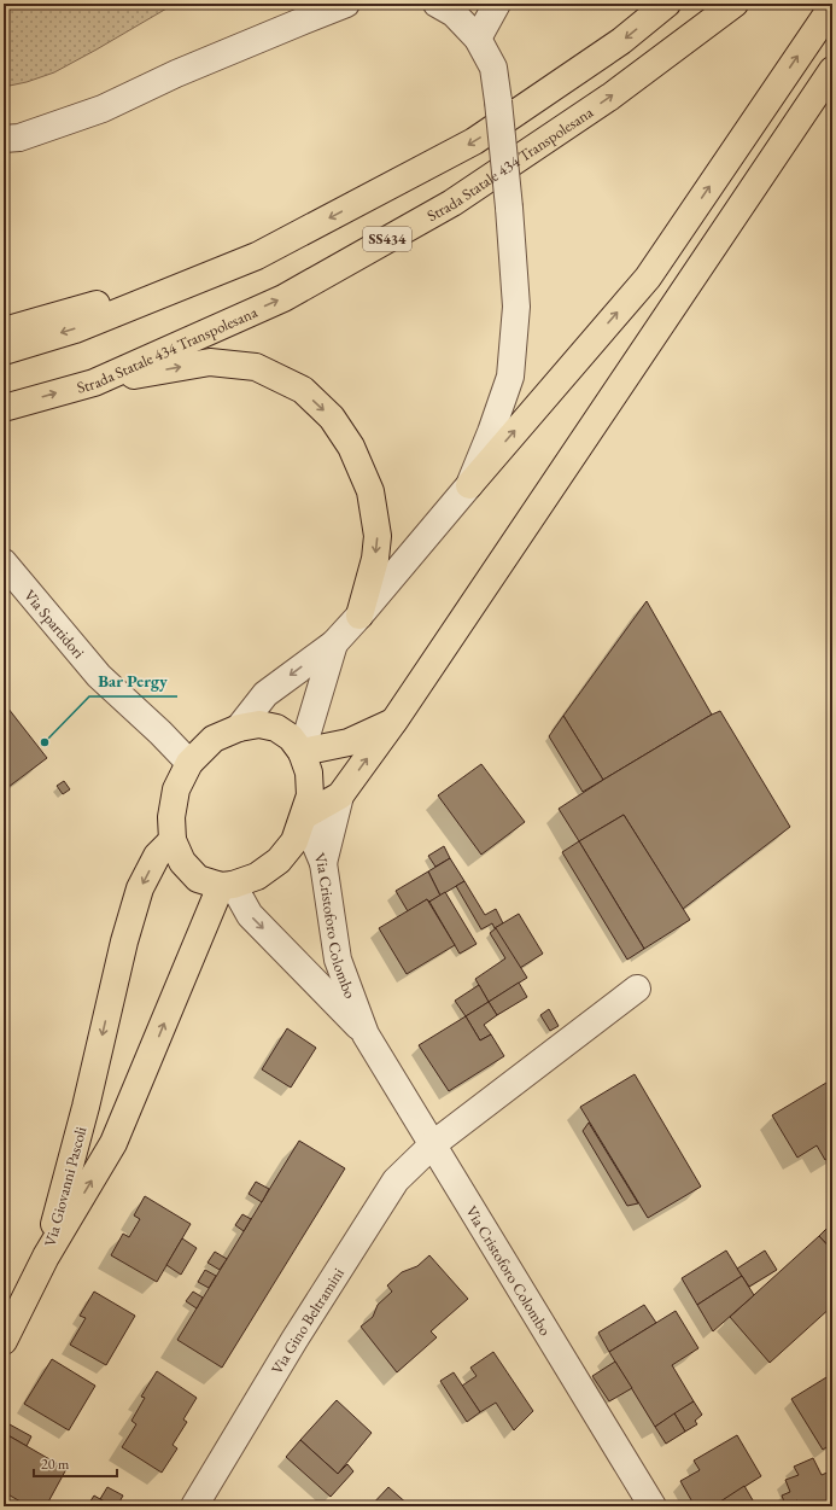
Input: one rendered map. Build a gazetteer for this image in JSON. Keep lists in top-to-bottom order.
{
  "streets": {
    "main road": ["Strada Statale 434 Transpolesana", "SS434", "Via Giovanni Pascoli"],
    "street": ["Via Spartidori", "Via Cristoforo Colombo", "Via Gino Beltramini"]
  },
  "crossings": [
    ["Via Spartidori", "Via Cristoforo Colombo"],
    ["Via Spartidori", "Via Giovanni Pascoli"],
    ["Via Cristoforo Colombo", "Via Giovanni Pascoli"],
    ["Via Cristoforo Colombo", "Via Gino Beltramini"]
  ],
  "places": ["Bar Pergy"],
  "scale_bar": "20 m"
}
